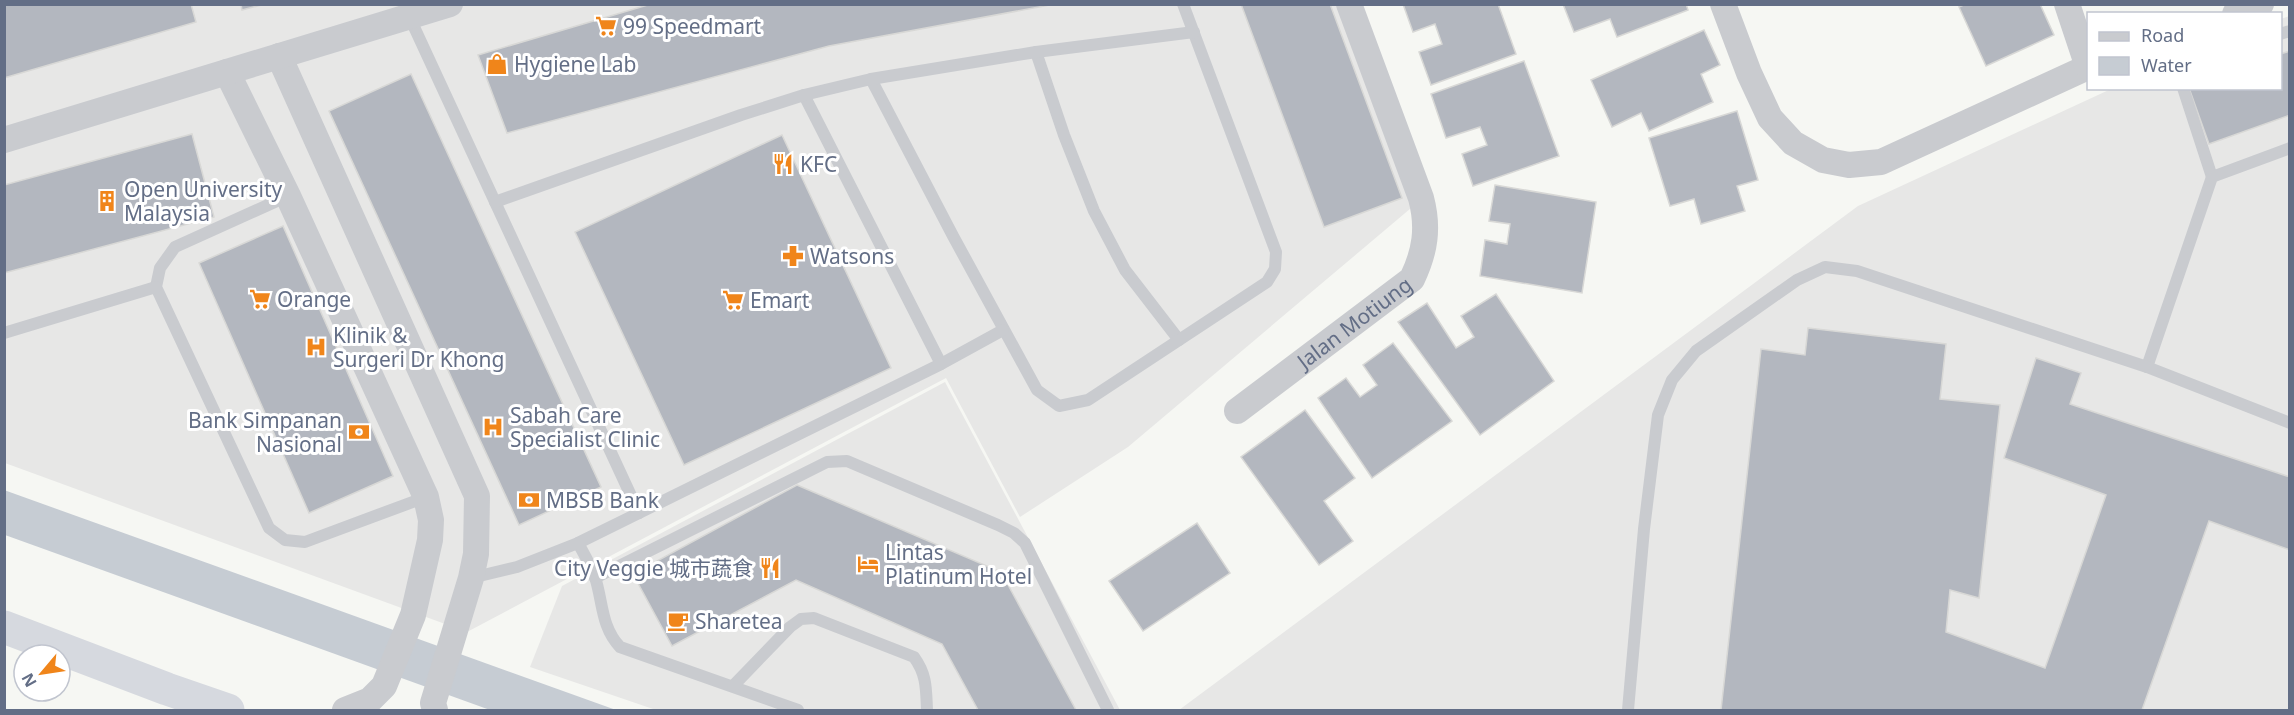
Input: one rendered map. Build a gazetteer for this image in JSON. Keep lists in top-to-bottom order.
{
  "streets": {
    "street": ["Jalan Motiung"]
  },
  "places": {
    "supermarket": ["99 Speedmart", "Orange", "Emart"],
    "shop": ["Hygiene Lab"],
    "restaurant": ["KFC", "City Veggie 城市蔬食"],
    "building": ["Open University Malaysia"],
    "pharmacy": ["Watsons"],
    "hospital": ["Klinik & Surgeri Dr Khong", "Sabah Care Specialist Clinic"],
    "bank": ["Bank Simpanan Nasional", "MBSB Bank"],
    "hotel": ["Lintas Platinum Hotel"],
    "cafe": ["Sharetea"]
  },
  "legend": ["Road", "Water"],
  "north": "bottom left"
}
